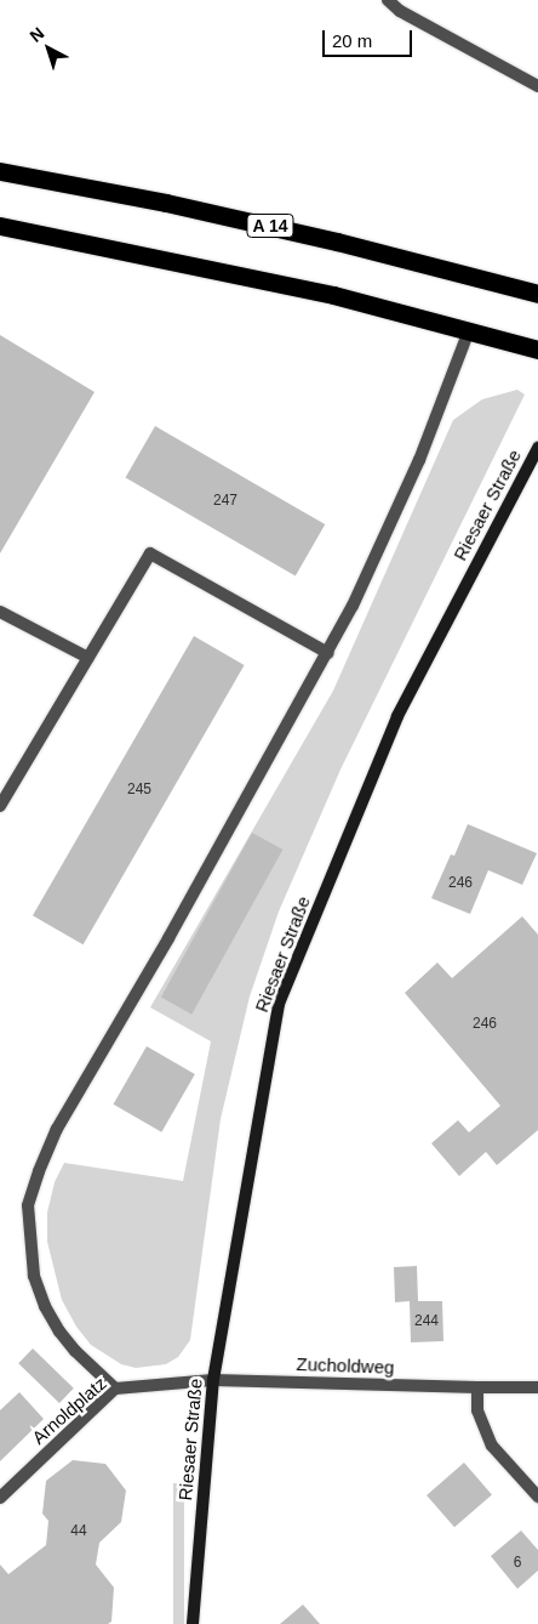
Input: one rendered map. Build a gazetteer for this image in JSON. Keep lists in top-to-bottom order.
{
  "streets": {
    "highway": ["A 14"],
    "main road": ["Riesaer Straße"],
    "street": ["Zucholdweg", "Arnoldplatz"]
  },
  "crossings": [
    ["Riesaer Straße", "Zucholdweg"],
    ["Riesaer Straße", "Arnoldplatz"],
    ["Zucholdweg", "Arnoldplatz"]
  ],
  "house_numbers": [
    "247",
    "245",
    "246",
    "246",
    "244",
    "44",
    "6"
  ],
  "scale_bar": "20 m",
  "north": "top left"
}
